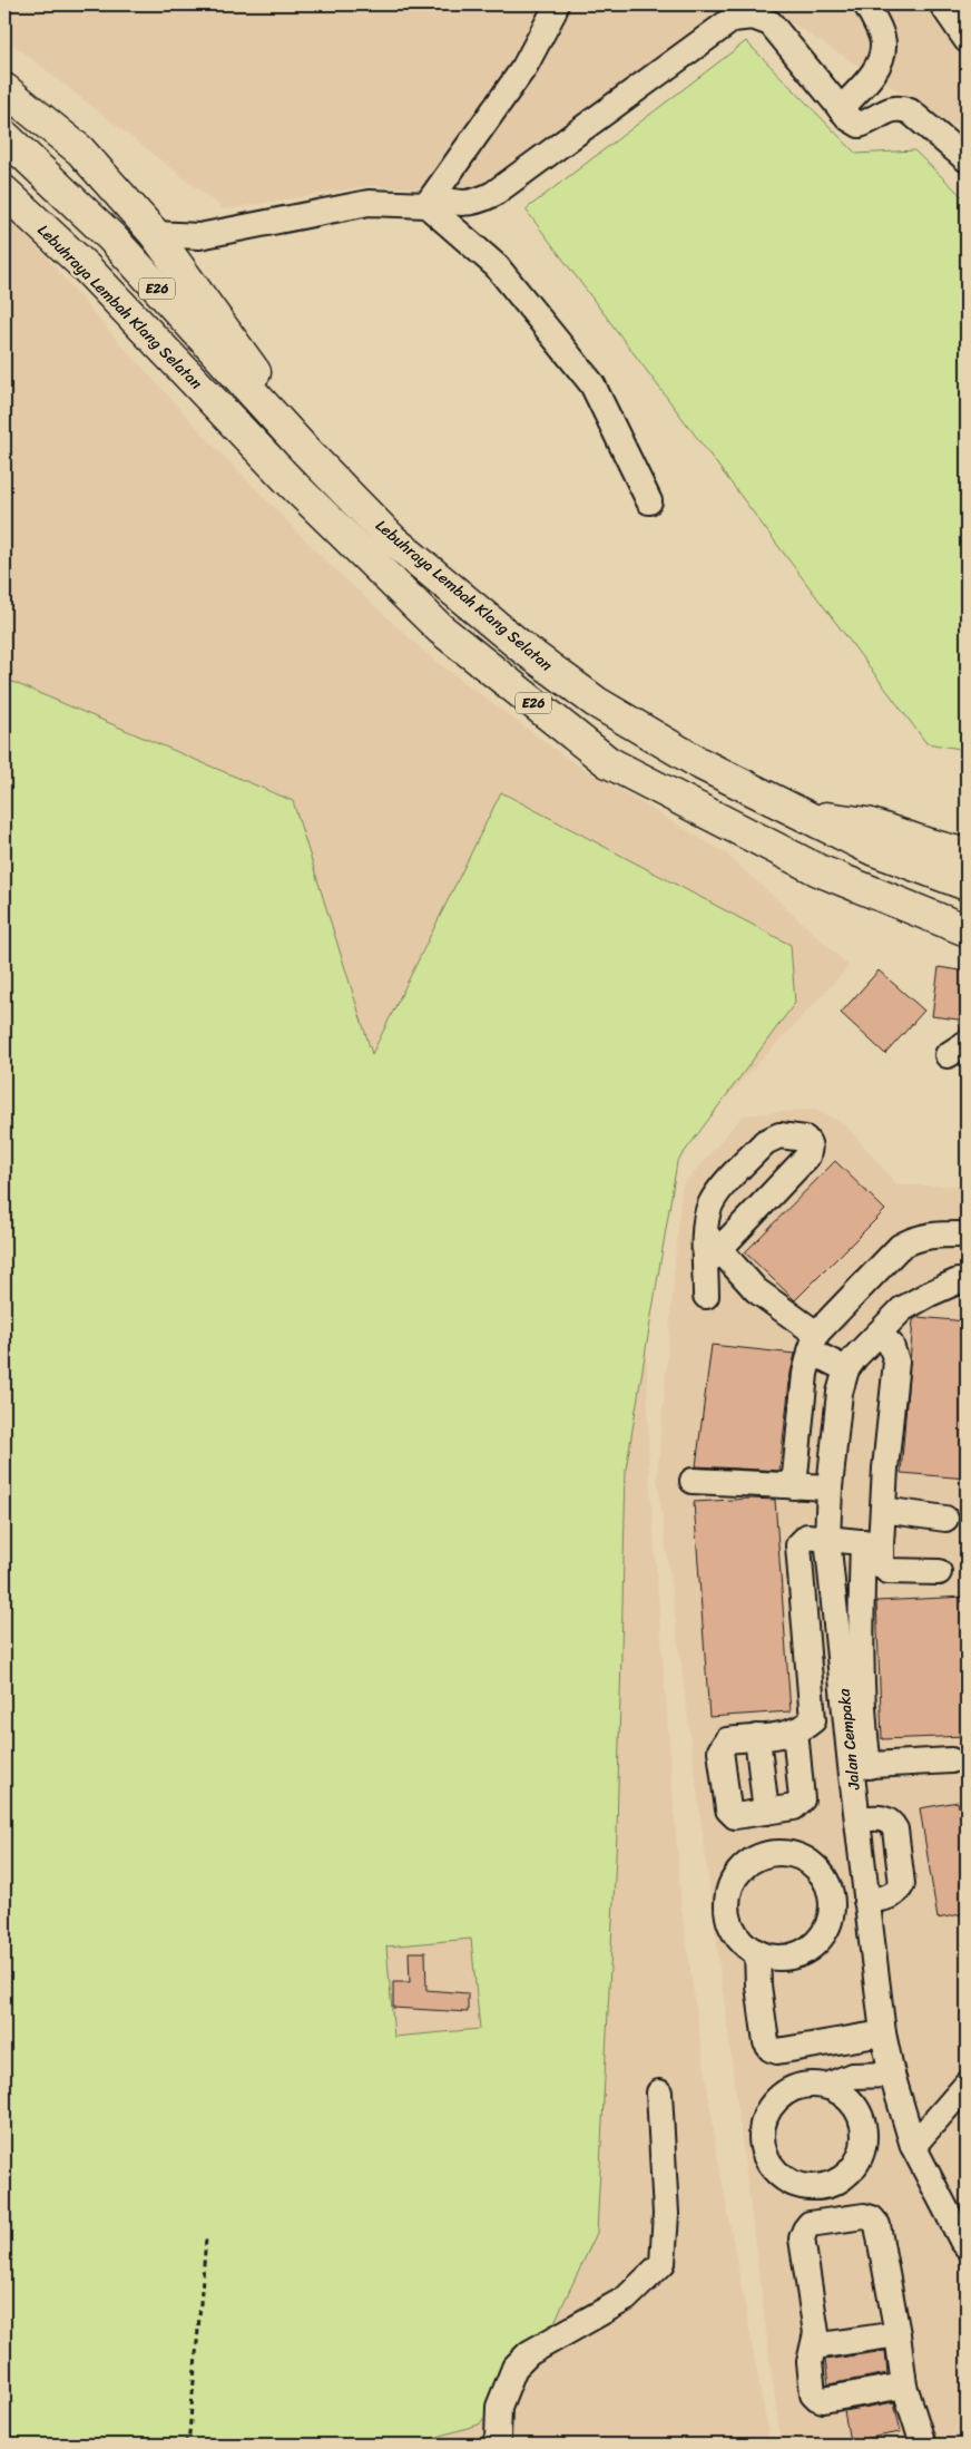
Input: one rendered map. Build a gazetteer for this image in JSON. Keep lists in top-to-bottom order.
{
  "streets": {
    "main road": ["E26", "Lebuhraya Lembah Klang Selatan"],
    "street": ["Jalan Cempaka"]
  }
}
